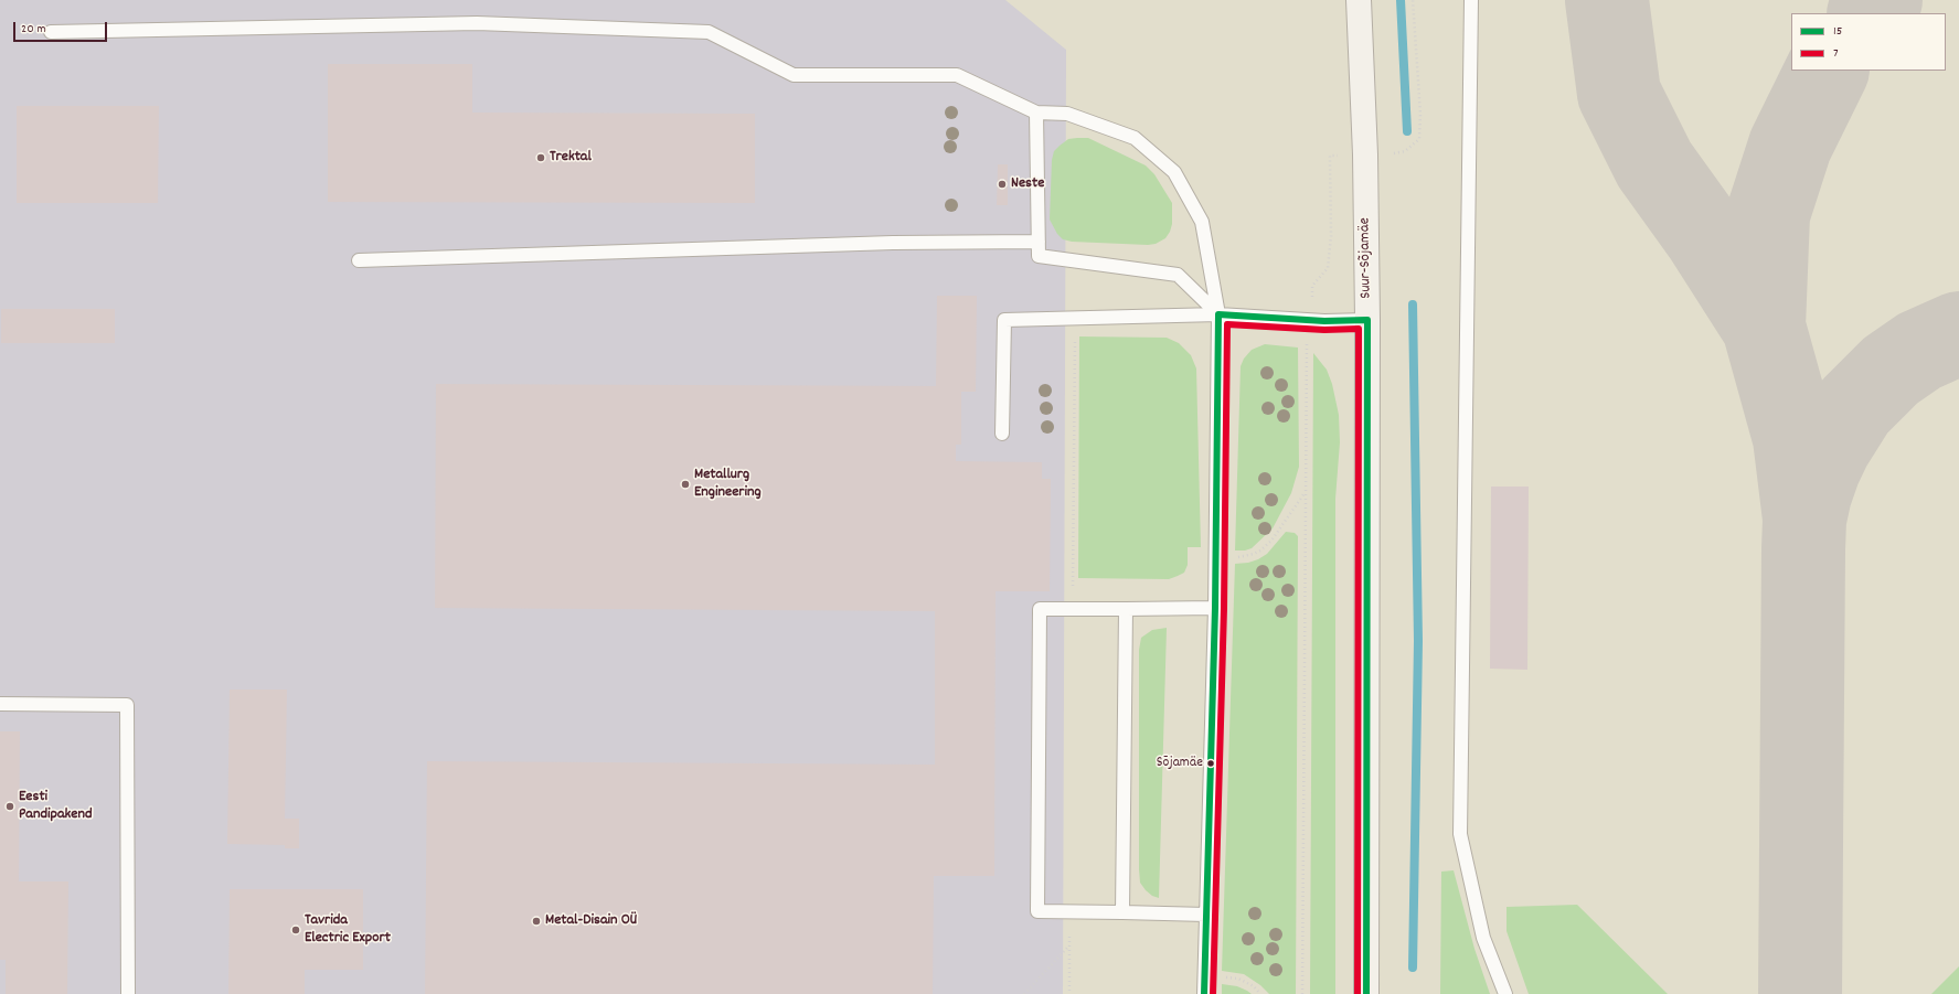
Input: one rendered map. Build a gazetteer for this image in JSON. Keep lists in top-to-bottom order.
{
  "streets": {
    "main road": ["Suur-Sõjamäe"]
  },
  "places": [
    "Trektal",
    "Neste",
    "Metallurg Engineering",
    "Sõjamäe",
    "Eesti Pandipakend",
    "Metal-Disain OÜ",
    "Tavrida Electric Export"
  ],
  "lines": ["transit line 15", "transit line 7"],
  "legend": ["15", "7"],
  "scale_bar": "20 m"
}
